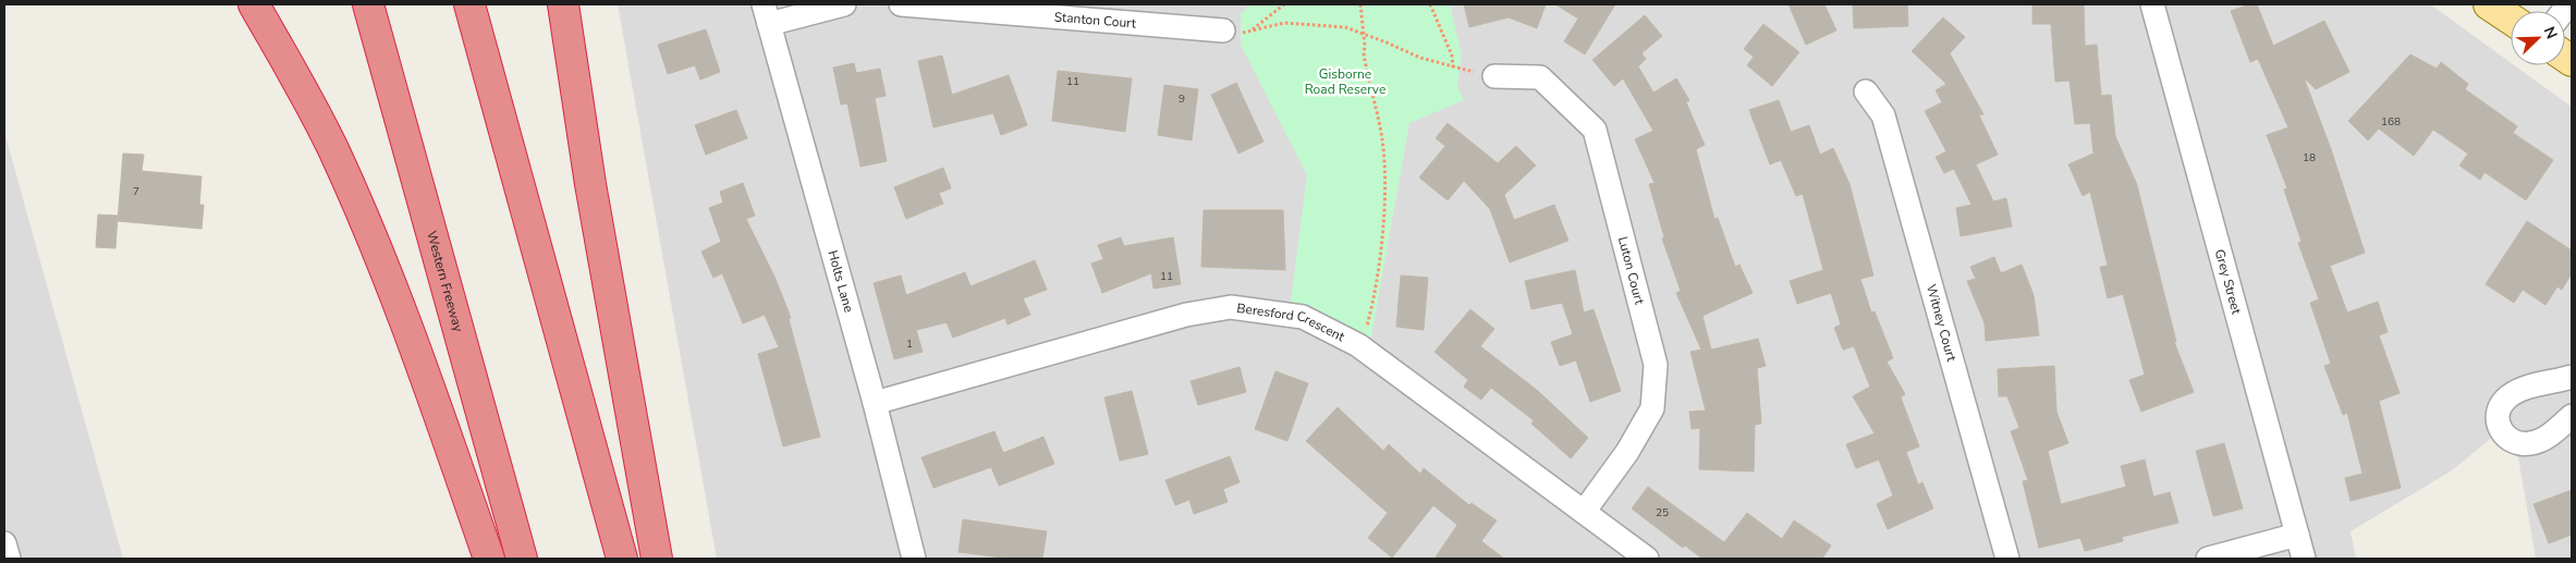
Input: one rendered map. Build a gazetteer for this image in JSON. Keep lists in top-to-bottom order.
{
  "streets": {
    "highway": ["Western Freeway"],
    "street": [
      "Stanton Court",
      "Luton Court",
      "Holts Lane",
      "Grey Street",
      "Witney Court",
      "Beresford Crescent"
    ]
  },
  "crossings": [
    ["Luton Court", "Beresford Crescent"],
    ["Holts Lane", "Beresford Crescent"]
  ],
  "parks": ["Gisborne Road Reserve"],
  "house_numbers": [
    "11",
    "9",
    "168",
    "18",
    "7",
    "11",
    "1",
    "25"
  ],
  "north": "top right"
}
